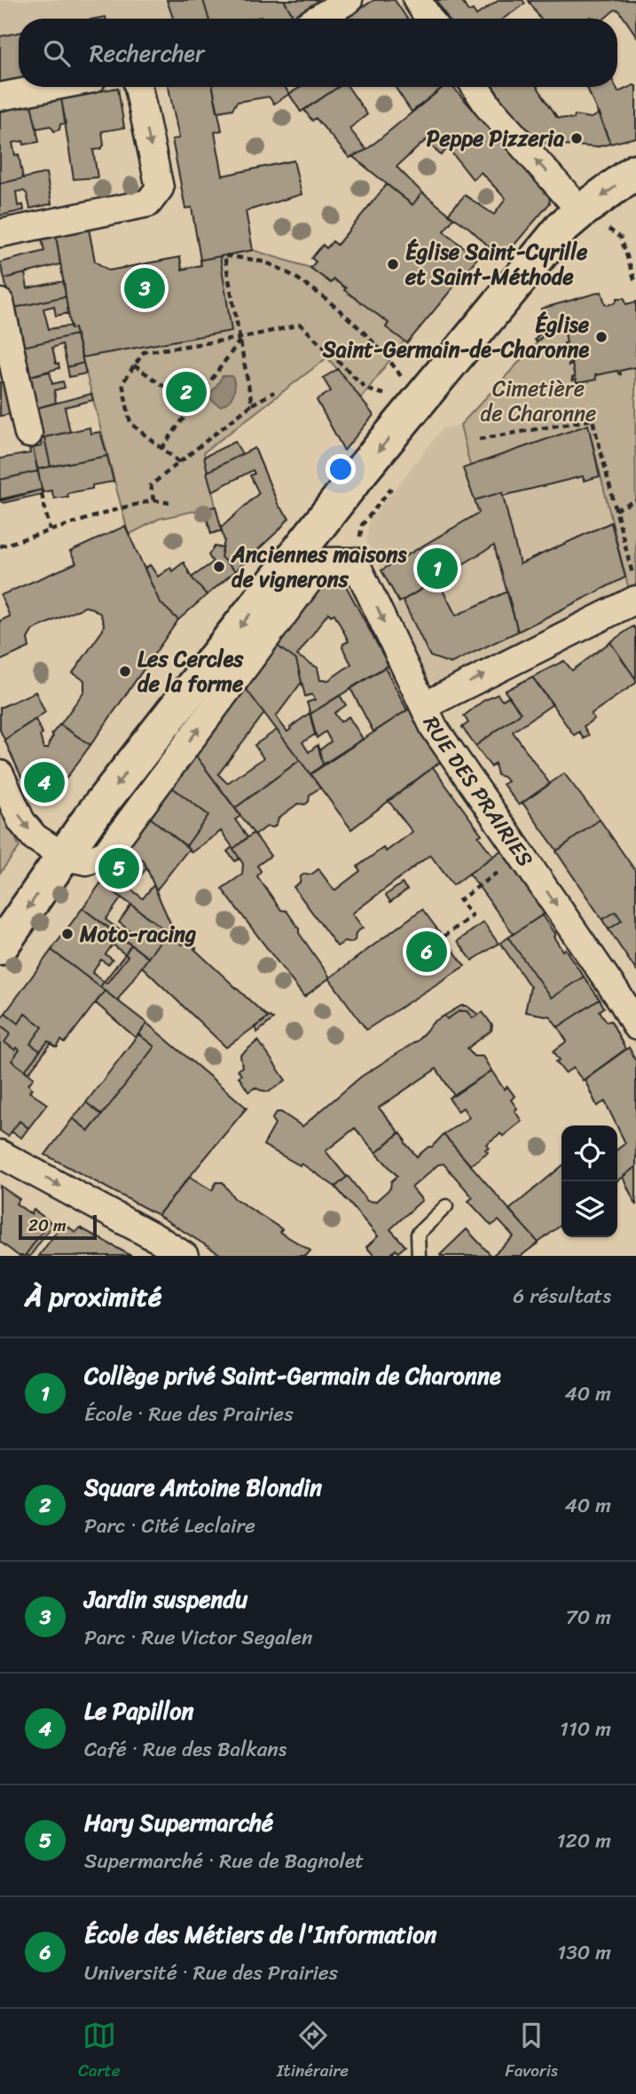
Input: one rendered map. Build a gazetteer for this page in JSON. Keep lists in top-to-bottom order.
{
  "streets": {
    "street": ["RUE DES PRAIRIES"]
  },
  "parks": ["Cimetière de Charonne"],
  "places": [
    "Peppe Pizzeria",
    "Église Saint-Cyrille et Saint-Méthode",
    "Église Saint-Germain-de-Charonne",
    "Anciennes maisons de vignerons",
    "Les Cercles de la forme",
    "Moto-racing"
  ],
  "scale_bar": "20 m",
  "page": {
    "search": "Rechercher",
    "pins": [
      "3",
      "2",
      "1",
      "4",
      "5",
      "6"
    ],
    "scale": "20 m",
    "heading": ["À proximité", "6 résultats"],
    "list": [
      {
        "mark": "1",
        "name": "Collège privé Saint-Germain de Charonne",
        "note": "École · Rue des Prairies",
        "value": "40 m"
      },
      {
        "mark": "2",
        "name": "Square Antoine Blondin",
        "note": "Parc · Cité Leclaire",
        "value": "40 m"
      },
      {
        "mark": "3",
        "name": "Jardin suspendu",
        "note": "Parc · Rue Victor Segalen",
        "value": "70 m"
      },
      {
        "mark": "4",
        "name": "Le Papillon",
        "note": "Café · Rue des Balkans",
        "value": "110 m"
      },
      {
        "mark": "5",
        "name": "Hary Supermarché",
        "note": "Supermarché · Rue de Bagnolet",
        "value": "120 m"
      },
      {
        "mark": "6",
        "name": "École des Métiers de l'Information",
        "note": "Université · Rue des Prairies",
        "value": "130 m"
      }
    ],
    "nav": ["Carte", "Itinéraire", "Favoris"]
  }
}
